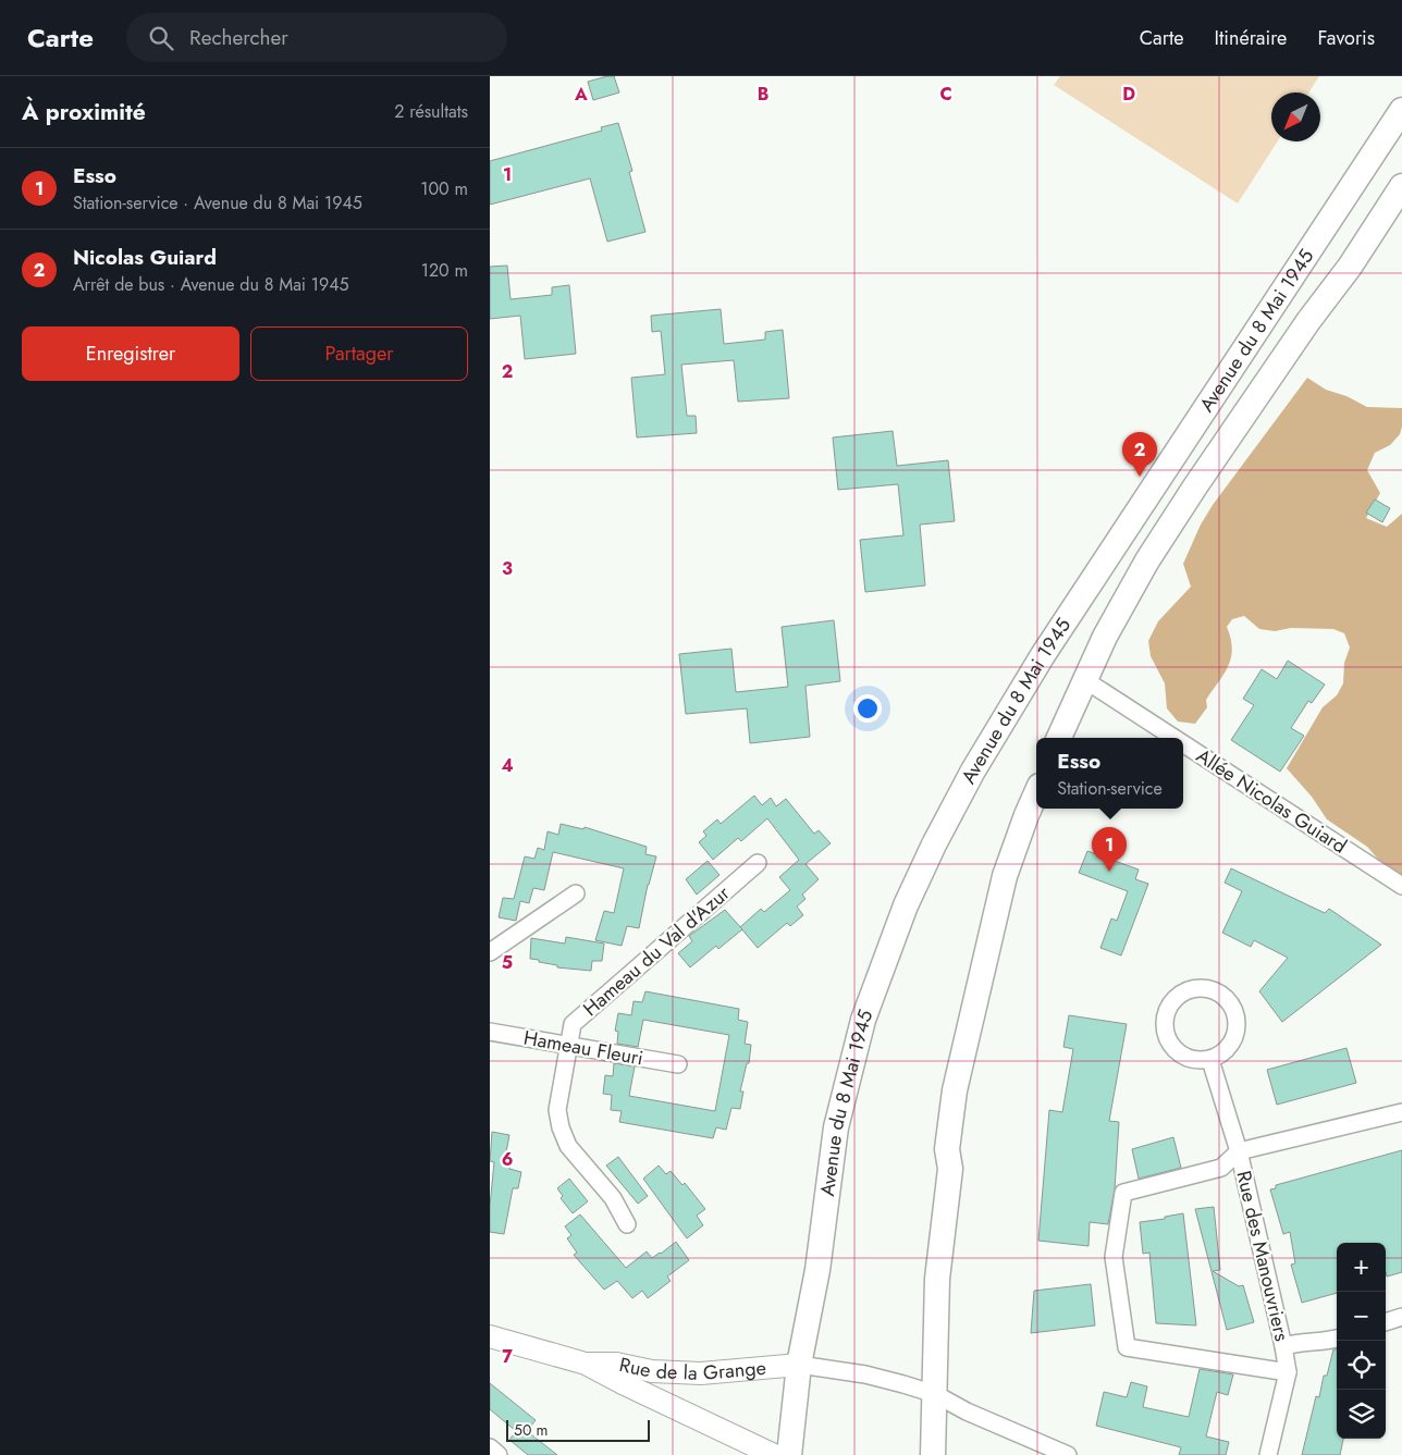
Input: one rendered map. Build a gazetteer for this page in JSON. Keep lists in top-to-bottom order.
{
  "streets": {
    "main road": ["Avenue du 8 Mai 1945"],
    "street": [
      "Allée Nicolas Guiard",
      "Hameau du Val d'Azur",
      "Hameau Fleuri",
      "Rue des Manouvriers",
      "Rue de la Grange"
    ]
  },
  "crossings": [
    ["Avenue du 8 Mai 1945", "Allée Nicolas Guiard"],
    ["Avenue du 8 Mai 1945", "Rue de la Grange"],
    ["Hameau du Val d'Azur", "Hameau Fleuri"]
  ],
  "scale_bar": "50 m",
  "north": "bottom left",
  "page": {
    "header": "Carte",
    "search": "Rechercher",
    "nav": ["Carte", "Itinéraire", "Favoris"],
    "heading": ["À proximité", "2 résultats"],
    "list": [
      {
        "mark": "1",
        "name": "Esso",
        "note": "Station-service · Avenue du 8 Mai 1945",
        "value": "100 m"
      },
      {
        "mark": "2",
        "name": "Nicolas Guiard",
        "note": "Arrêt de bus · Avenue du 8 Mai 1945",
        "value": "120 m"
      }
    ],
    "buttons": ["Enregistrer", "Partager"],
    "pins": ["2", "1"],
    "popup": ["Esso", "Station-service"],
    "map_buttons": ["+", "−"],
    "scale": "50 m"
  },
  "grid": {
    "columns": [
      "A",
      "B",
      "C",
      "D"
    ],
    "rows": [
      "1",
      "2",
      "3",
      "4",
      "5",
      "6",
      "7"
    ]
  }
}
